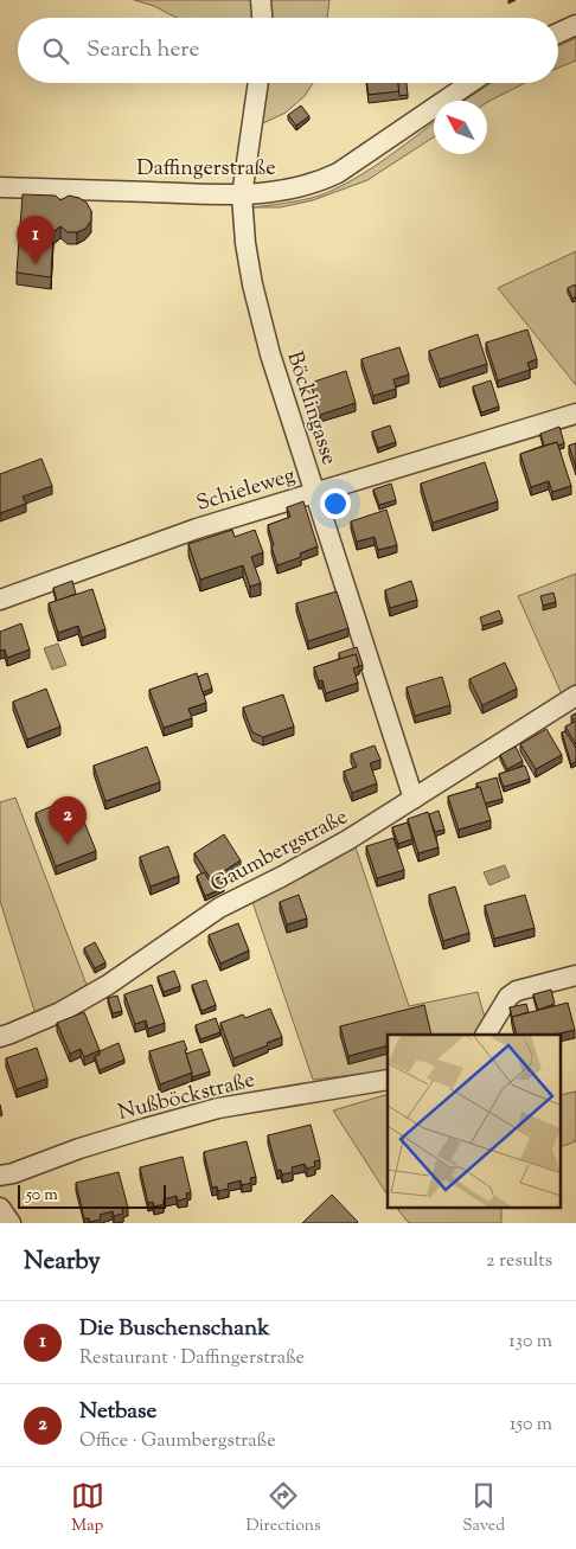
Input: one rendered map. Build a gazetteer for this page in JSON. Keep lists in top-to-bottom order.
{
  "streets": {
    "street": [
      "Daffingerstraße",
      "Böcklingasse",
      "Schieleweg",
      "Gaumbergstraße",
      "Nußböckstraße"
    ]
  },
  "crossings": [
    ["Daffingerstraße", "Böcklingasse"],
    ["Böcklingasse", "Schieleweg"],
    ["Böcklingasse", "Gaumbergstraße"]
  ],
  "scale_bar": "50 m",
  "north": "top left",
  "page": {
    "search": "Search here",
    "pins": ["1", "2"],
    "scale": "50 m",
    "heading": ["Nearby", "2 results"],
    "list": [
      {
        "mark": "1",
        "name": "Die Buschenschank",
        "note": "Restaurant · Daffingerstraße",
        "value": "130 m"
      },
      {
        "mark": "2",
        "name": "Netbase",
        "note": "Office · Gaumbergstraße",
        "value": "150 m"
      }
    ],
    "nav": ["Map", "Directions", "Saved"]
  }
}
